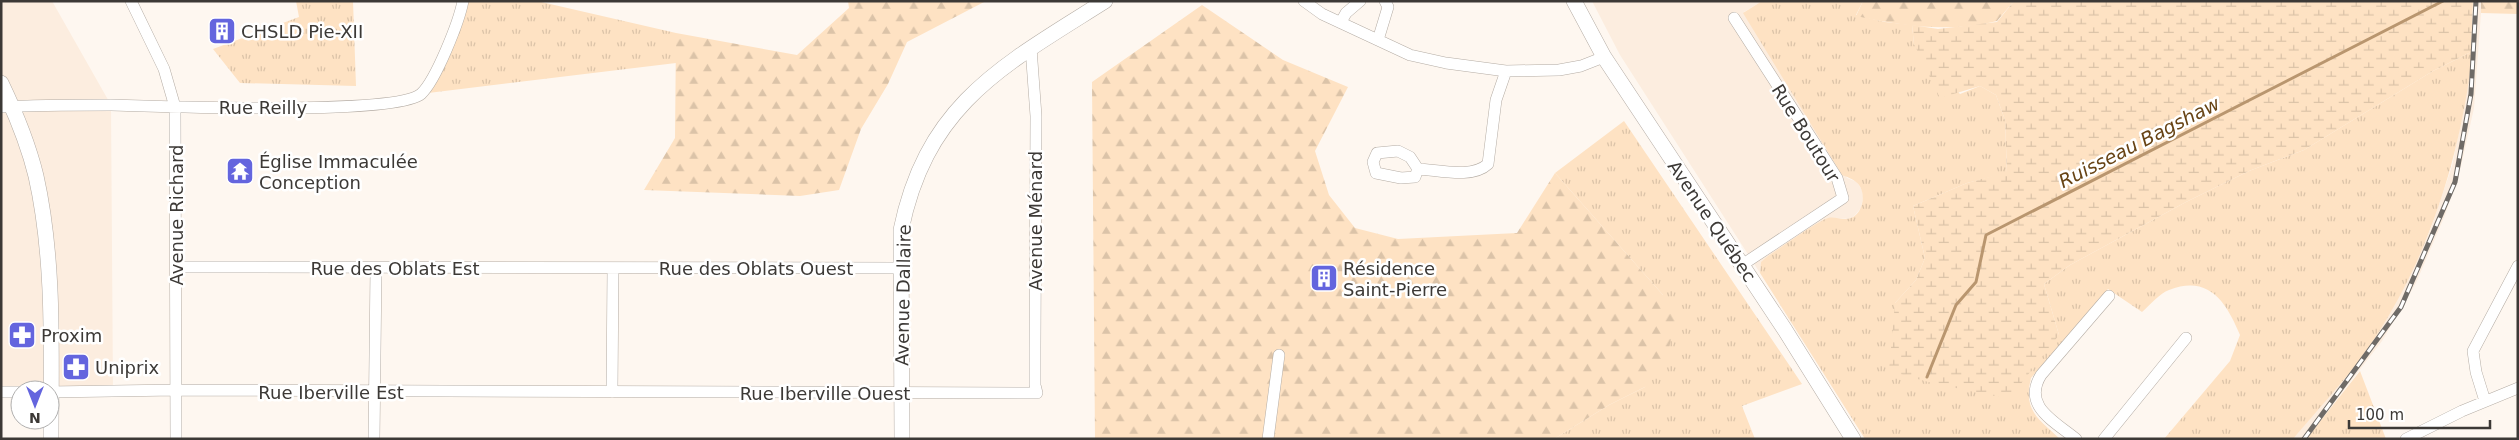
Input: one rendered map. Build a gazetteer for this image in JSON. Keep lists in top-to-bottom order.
{
  "streets": {
    "street": [
      "Rue Reilly",
      "Rue Boutour",
      "Avenue Richard",
      "Avenue Ménard",
      "Avenue Québec",
      "Rue des Oblats Est",
      "Rue des Oblats Ouest",
      "Avenue Dallaire",
      "Rue Iberville Est",
      "Rue Iberville Ouest"
    ]
  },
  "crossings": [
    ["Rue Reilly", "Avenue Richard"],
    ["Rue Boutour", "Avenue Québec"],
    ["Avenue Richard", "Rue des Oblats Est"],
    ["Avenue Richard", "Rue Iberville Est"],
    ["Avenue Ménard", "Avenue Dallaire"],
    ["Avenue Ménard", "Rue Iberville Ouest"],
    ["Rue des Oblats Est", "Rue des Oblats Ouest"],
    ["Rue des Oblats Ouest", "Avenue Dallaire"],
    ["Avenue Dallaire", "Rue Iberville Ouest"],
    ["Rue Iberville Est", "Rue Iberville Ouest"]
  ],
  "water": ["Ruisseau Bagshaw"],
  "places": {
    "building": ["CHSLD Pie-XII", "Résidence Saint-Pierre"],
    "temple": ["Église Immaculée Conception"],
    "pharmacy": ["Proxim", "Uniprix"]
  },
  "scale_bar": "100 m",
  "north": "bottom"
}
